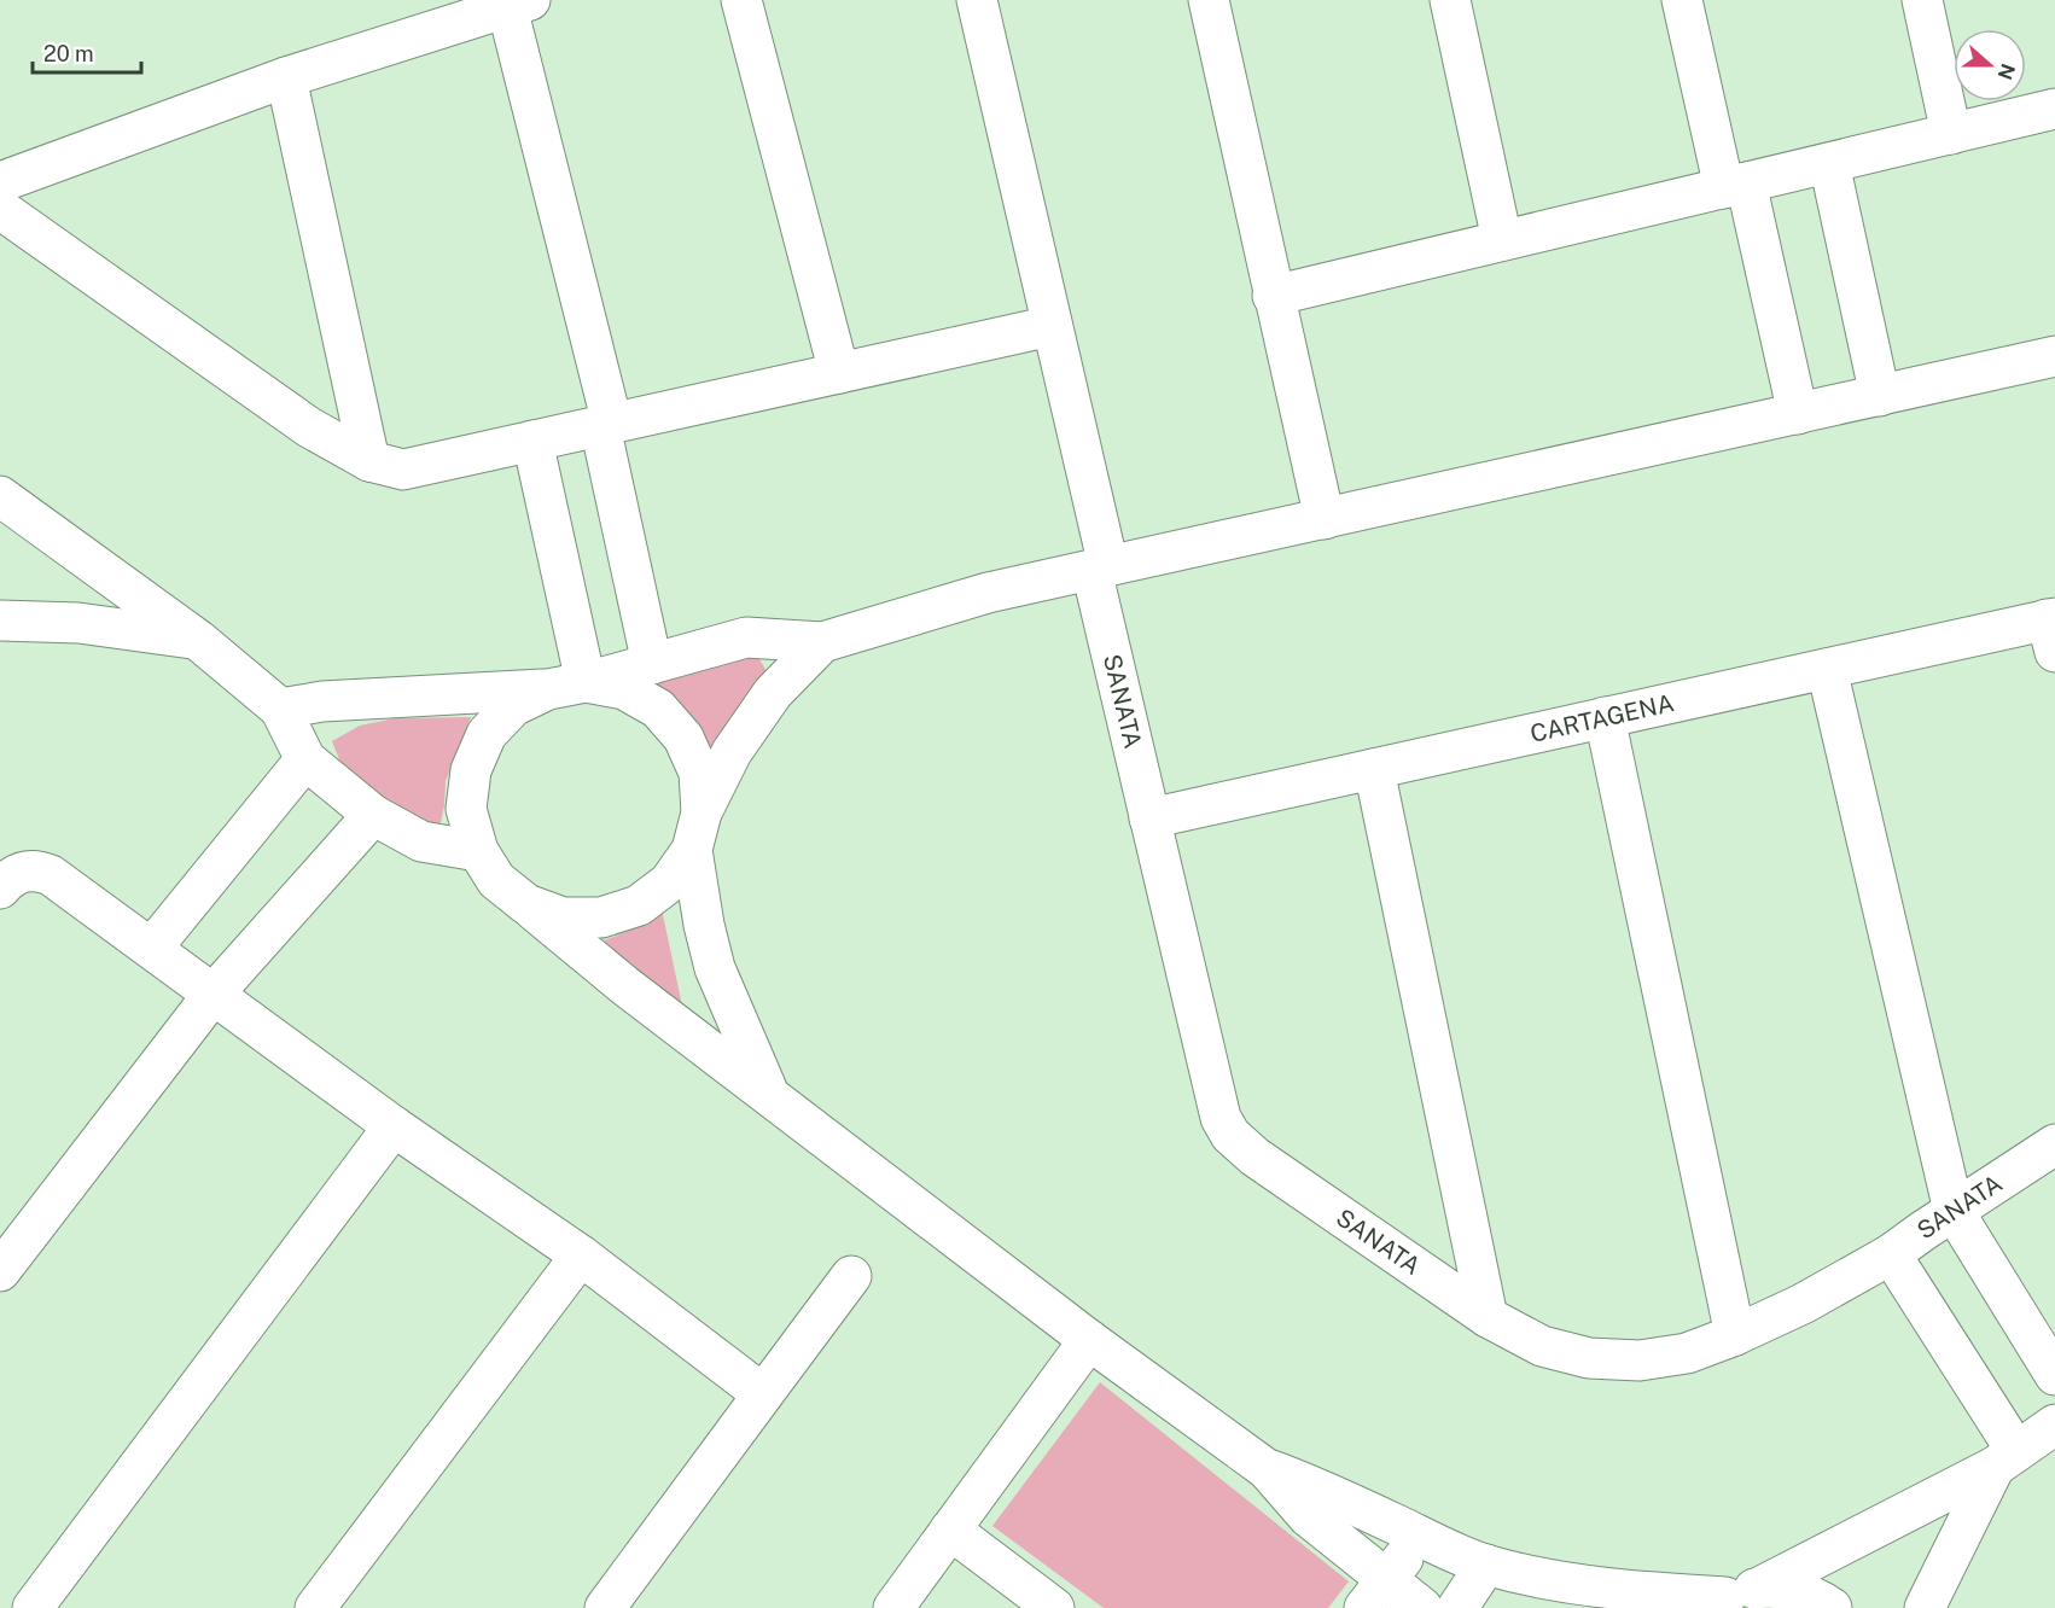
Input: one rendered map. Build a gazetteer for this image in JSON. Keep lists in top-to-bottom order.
{
  "streets": {
    "street": ["SANATA", "CARTAGENA"]
  },
  "crossings": [
    ["SANATA", "CARTAGENA"]
  ],
  "scale_bar": "20 m",
  "north": "right"
}
